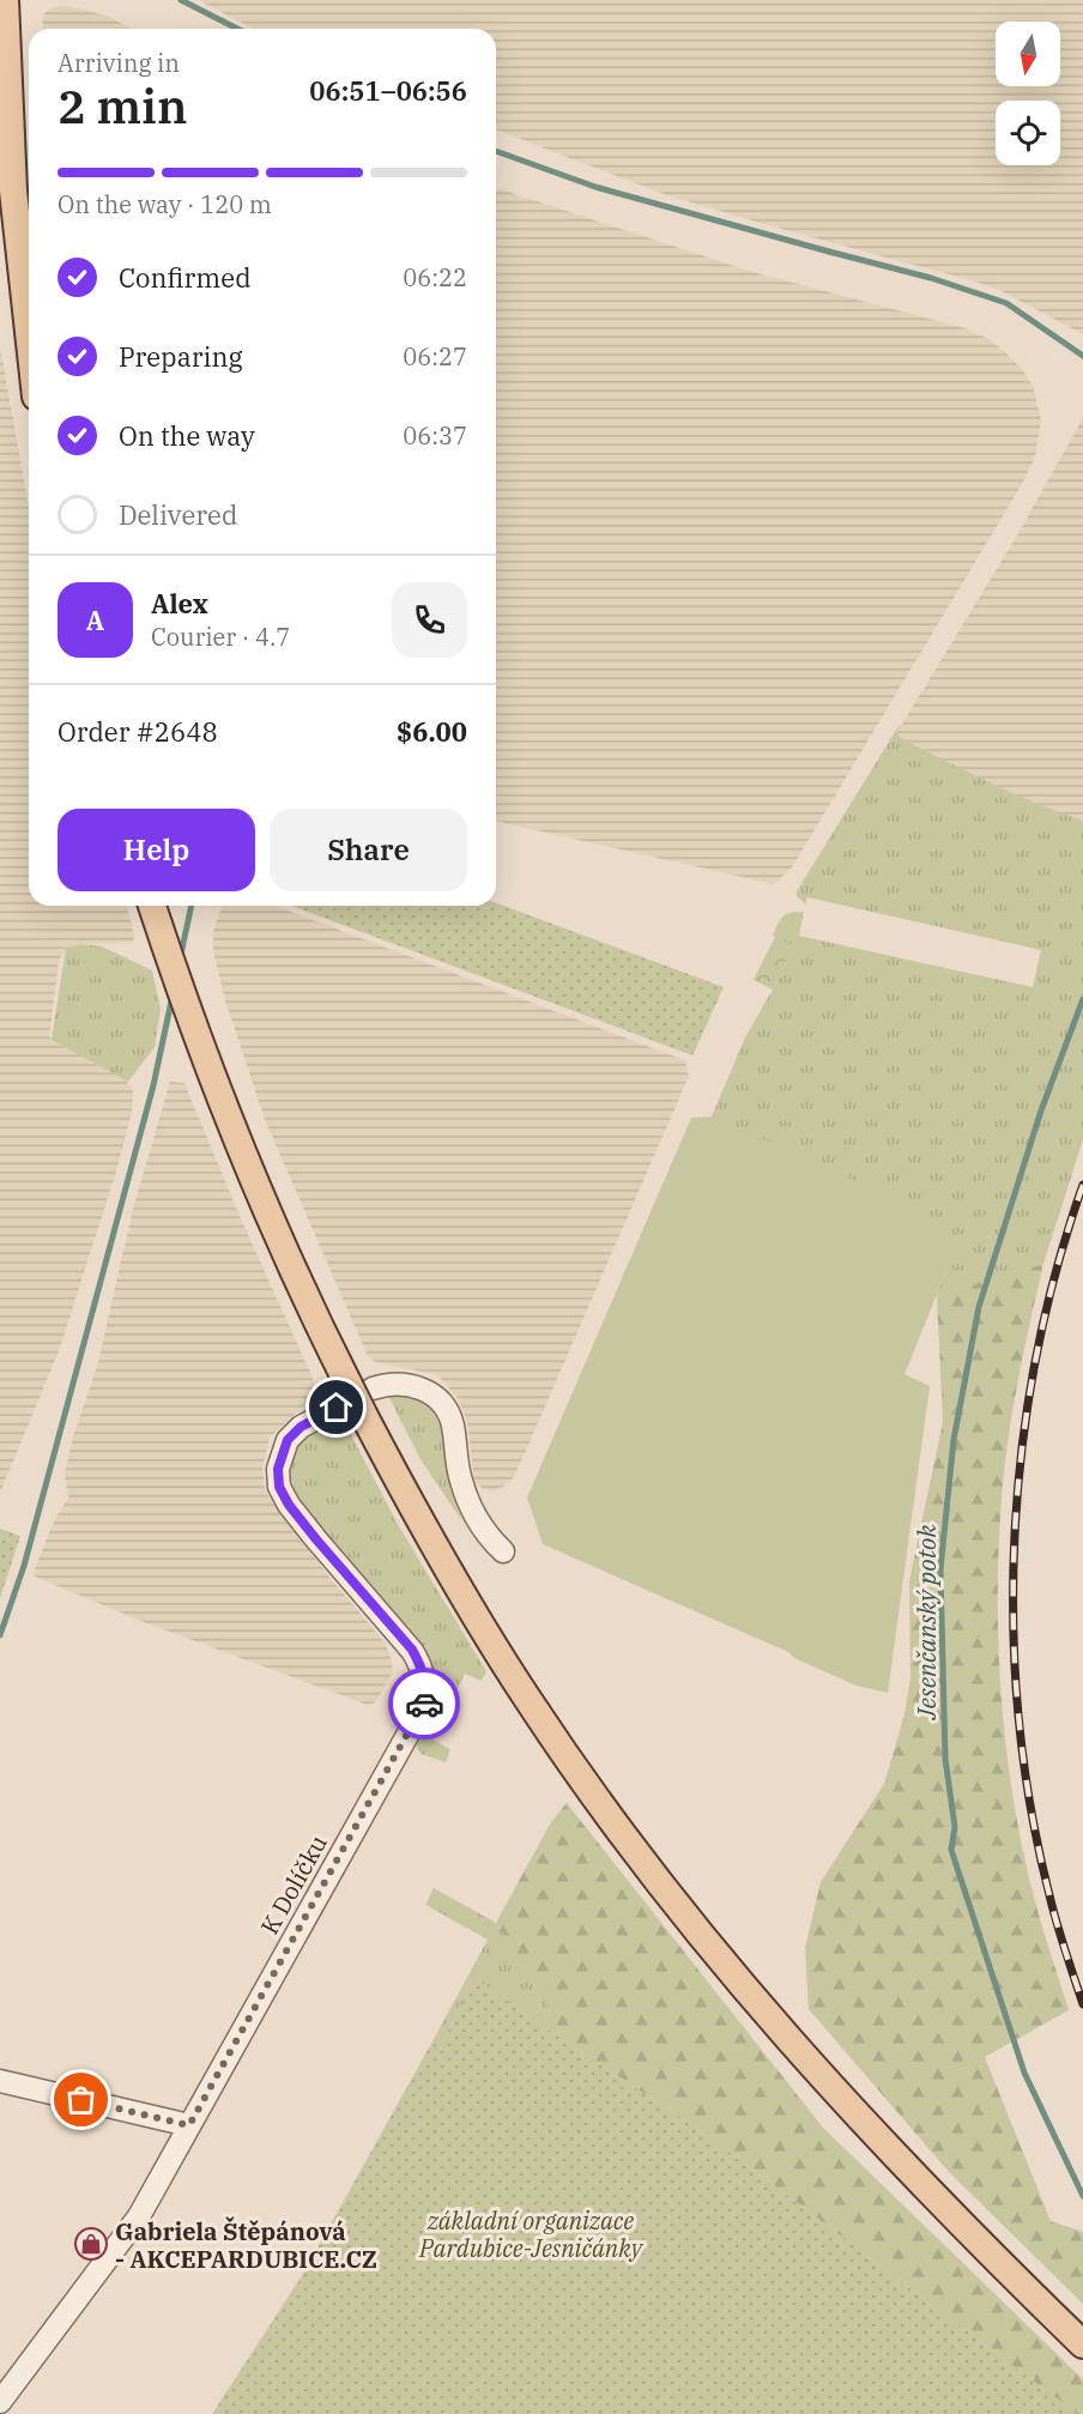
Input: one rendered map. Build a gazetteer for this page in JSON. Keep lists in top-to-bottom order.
{
  "streets": {
    "street": ["K Dolíčku"]
  },
  "water": ["Jesenčanský potok"],
  "parks": ["základní organizace Pardubice-Jesničánky"],
  "places": {
    "shop": ["Gabriela Štěpánová - AKCEPARDUBICE.CZ"]
  },
  "north": "bottom",
  "page": {
    "heading": ["2 min", "Arriving in", "06:51–06:56"],
    "panel": [
      "Alex",
      "Courier · 4.7",
      "Order #2648",
      "$6.00"
    ],
    "bar": "On the way · 120 m",
    "list": [
      ["Confirmed", "06:22"],
      ["Preparing", "06:27"],
      ["On the way", "06:37"],
      "Delivered"
    ],
    "round": "A",
    "buttons": ["Help", "Share"]
  }
}
